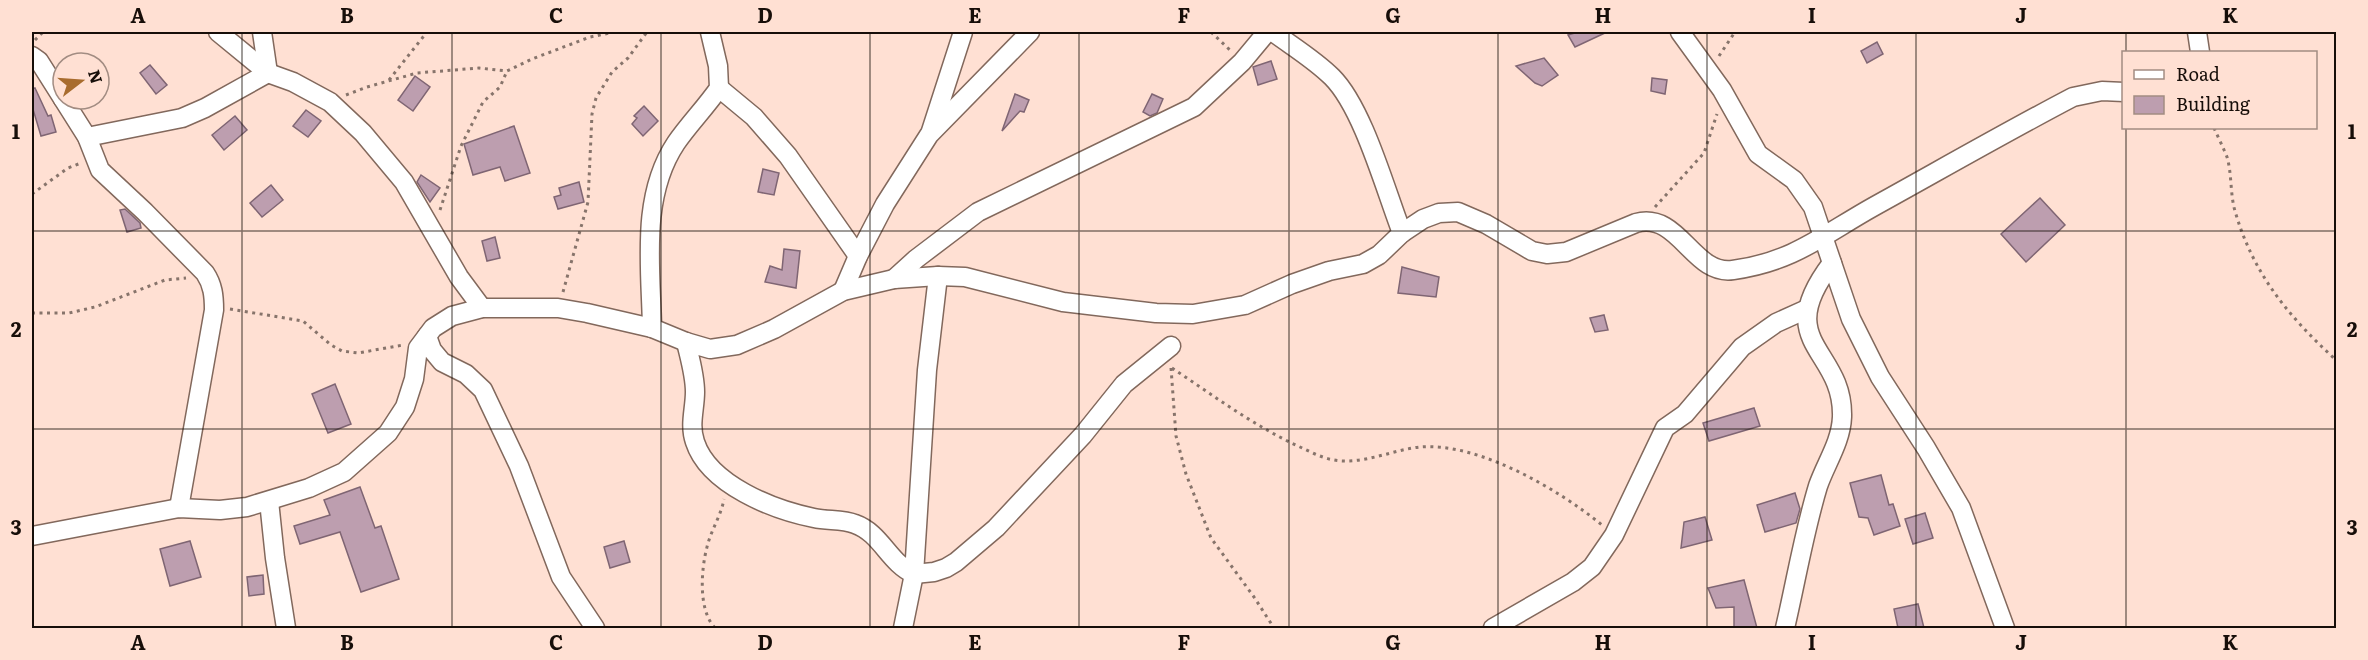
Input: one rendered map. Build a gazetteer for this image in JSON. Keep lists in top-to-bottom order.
{
  "legend": ["Road", "Building"],
  "north": "right",
  "grid": {
    "columns": [
      "A",
      "B",
      "C",
      "D",
      "E",
      "F",
      "G",
      "H",
      "I",
      "J",
      "K"
    ],
    "rows": ["1", "2", "3"]
  }
}
